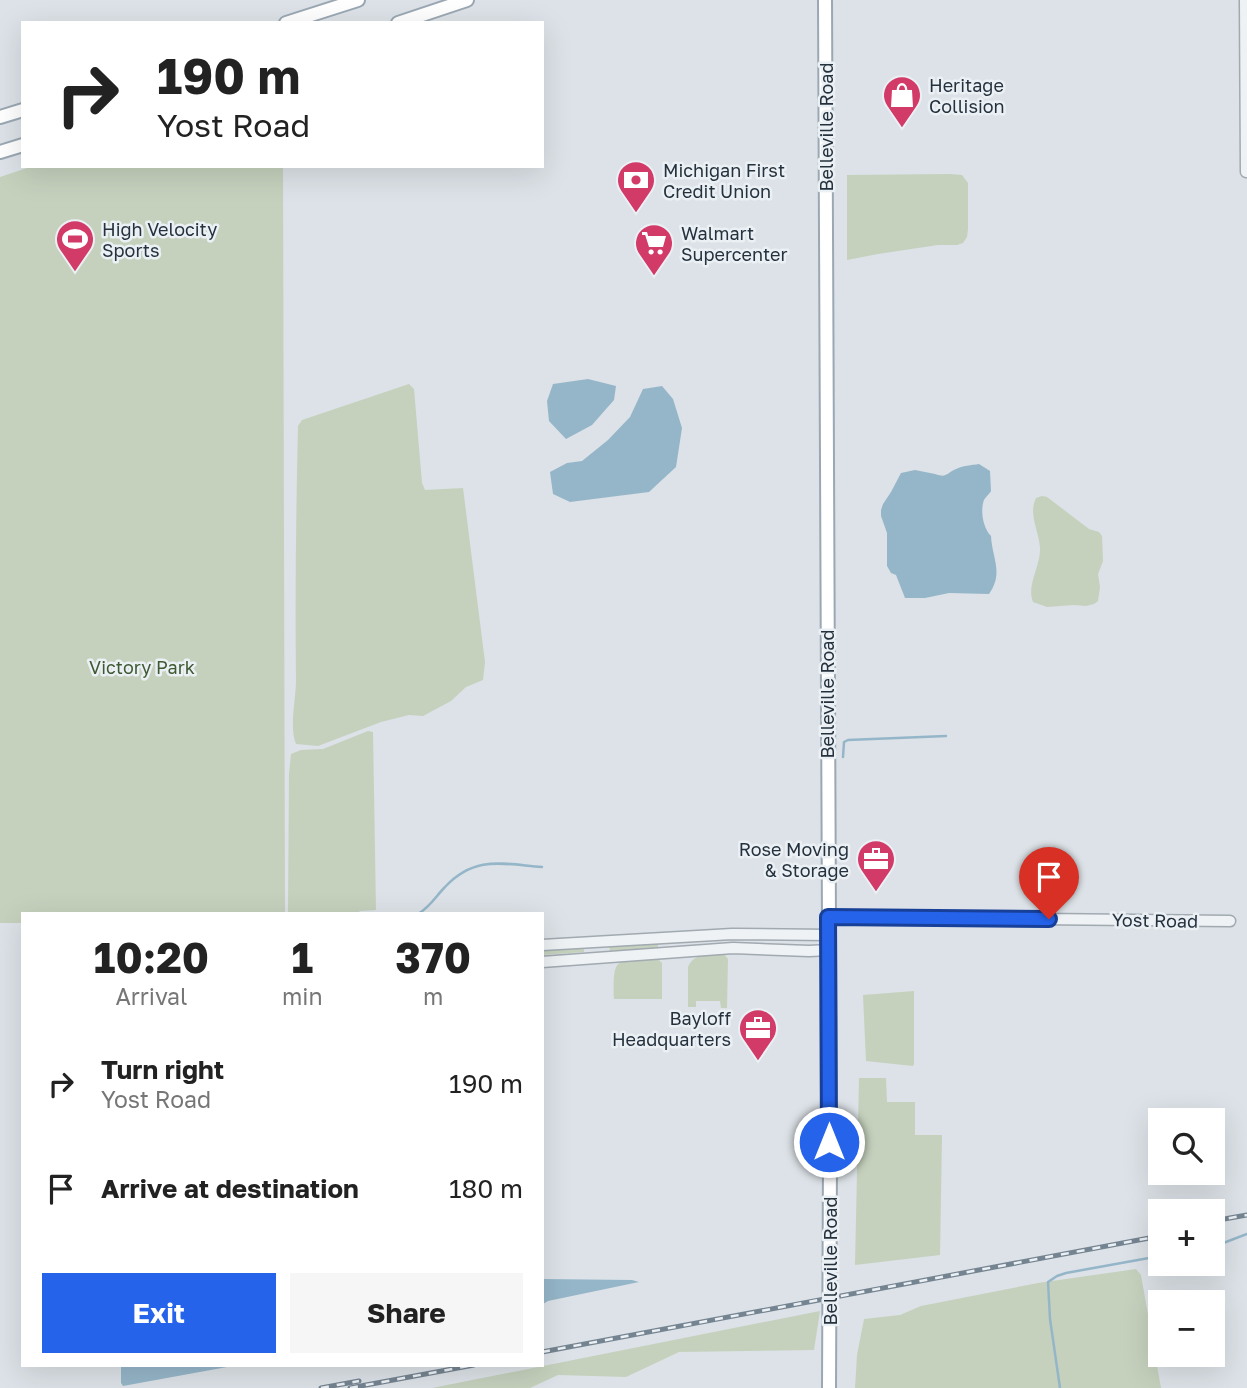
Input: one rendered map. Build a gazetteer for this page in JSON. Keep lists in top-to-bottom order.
{
  "streets": {
    "main road": ["Belleville Road"],
    "street": ["Yost Road"]
  },
  "crossings": [
    ["Belleville Road", "Yost Road"]
  ],
  "parks": ["Victory Park"],
  "places": {
    "shop": ["Heritage Collision"],
    "bank": ["Michigan First Credit Union"],
    "sports": ["High Velocity Sports"],
    "supermarket": ["Walmart Supercenter"],
    "office": ["Rose Moving & Storage", "Bayloff Headquarters"]
  },
  "page": {
    "turn": ["190 m", "Yost Road"],
    "eta": [
      "10:20",
      "Arrival",
      "1",
      "min",
      "370",
      "m"
    ],
    "list": [
      {
        "name": "Turn right",
        "note": "Yost Road",
        "value": "190 m"
      },
      {
        "name": "Arrive at destination",
        "value": "180 m"
      }
    ],
    "map_buttons": ["+", "−"],
    "buttons": ["Exit", "Share"]
  }
}
